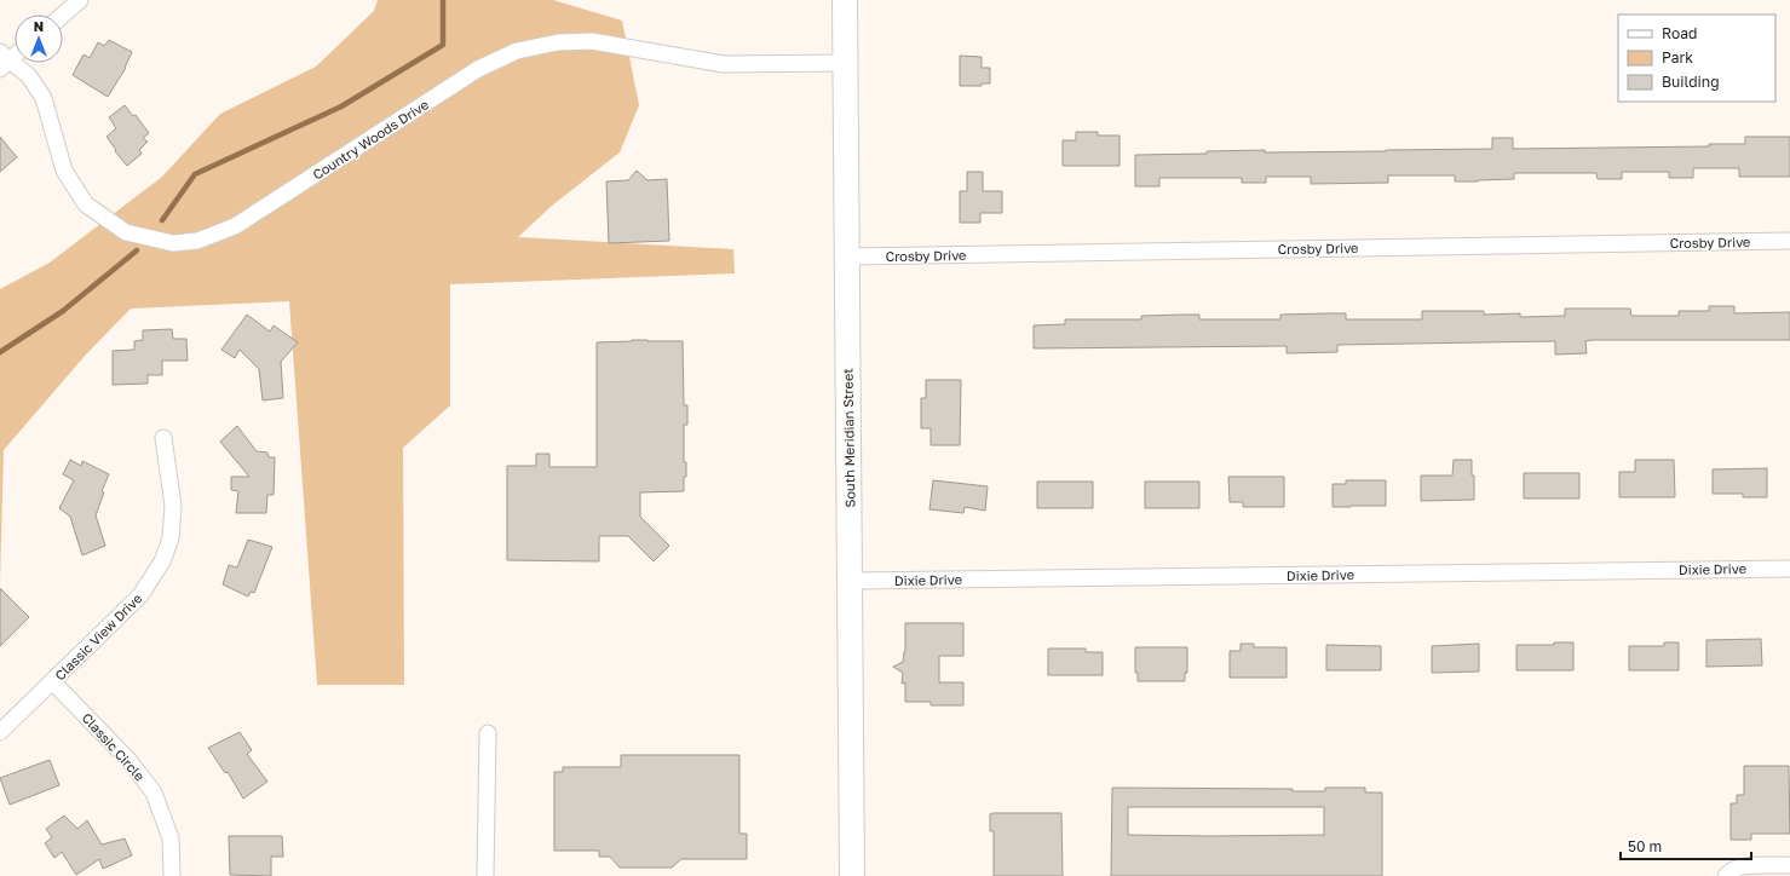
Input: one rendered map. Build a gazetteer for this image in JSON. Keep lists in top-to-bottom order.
{
  "streets": {
    "main road": ["South Meridian Street"],
    "street": [
      "Country Woods Drive",
      "Crosby Drive",
      "Dixie Drive",
      "Classic View Drive",
      "Classic Circle"
    ]
  },
  "crossings": [
    ["Country Woods Drive", "South Meridian Street"],
    ["Crosby Drive", "South Meridian Street"],
    ["South Meridian Street", "Dixie Drive"],
    ["Classic View Drive", "Classic Circle"]
  ],
  "legend": ["Road", "Park", "Building"],
  "scale_bar": "50 m",
  "north": "top"
}
